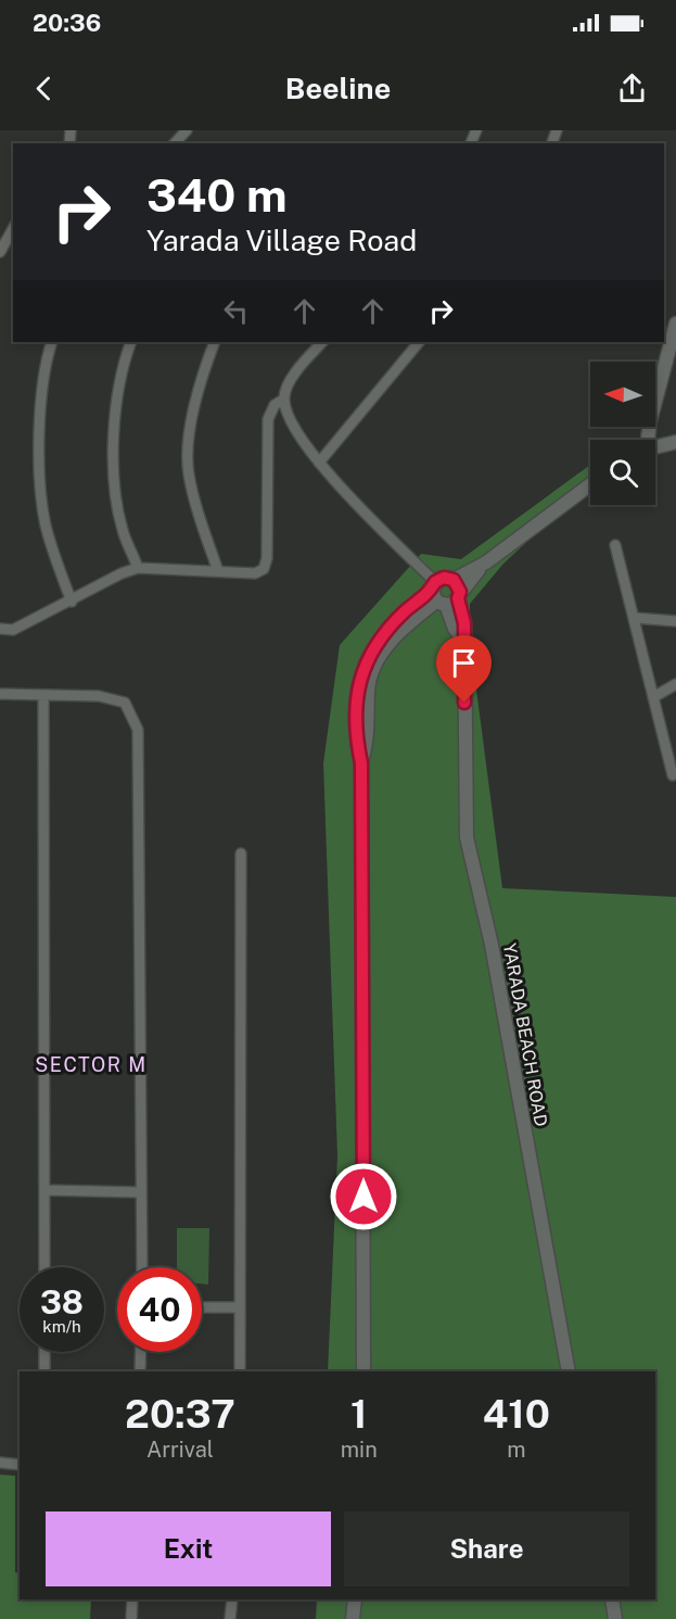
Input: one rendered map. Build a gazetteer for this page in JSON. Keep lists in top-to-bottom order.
{
  "streets": {
    "street": ["YARADA BEACH ROAD"]
  },
  "districts": ["SECTOR M"],
  "north": "left",
  "page": {
    "status": "20:36",
    "header": "Beeline",
    "turn": ["340 m", "Yarada Village Road"],
    "speed": "38 km/h",
    "limit": "40",
    "eta": [
      "20:37",
      "Arrival",
      "1",
      "min",
      "410",
      "m"
    ],
    "buttons": ["Exit", "Share"]
  }
}
